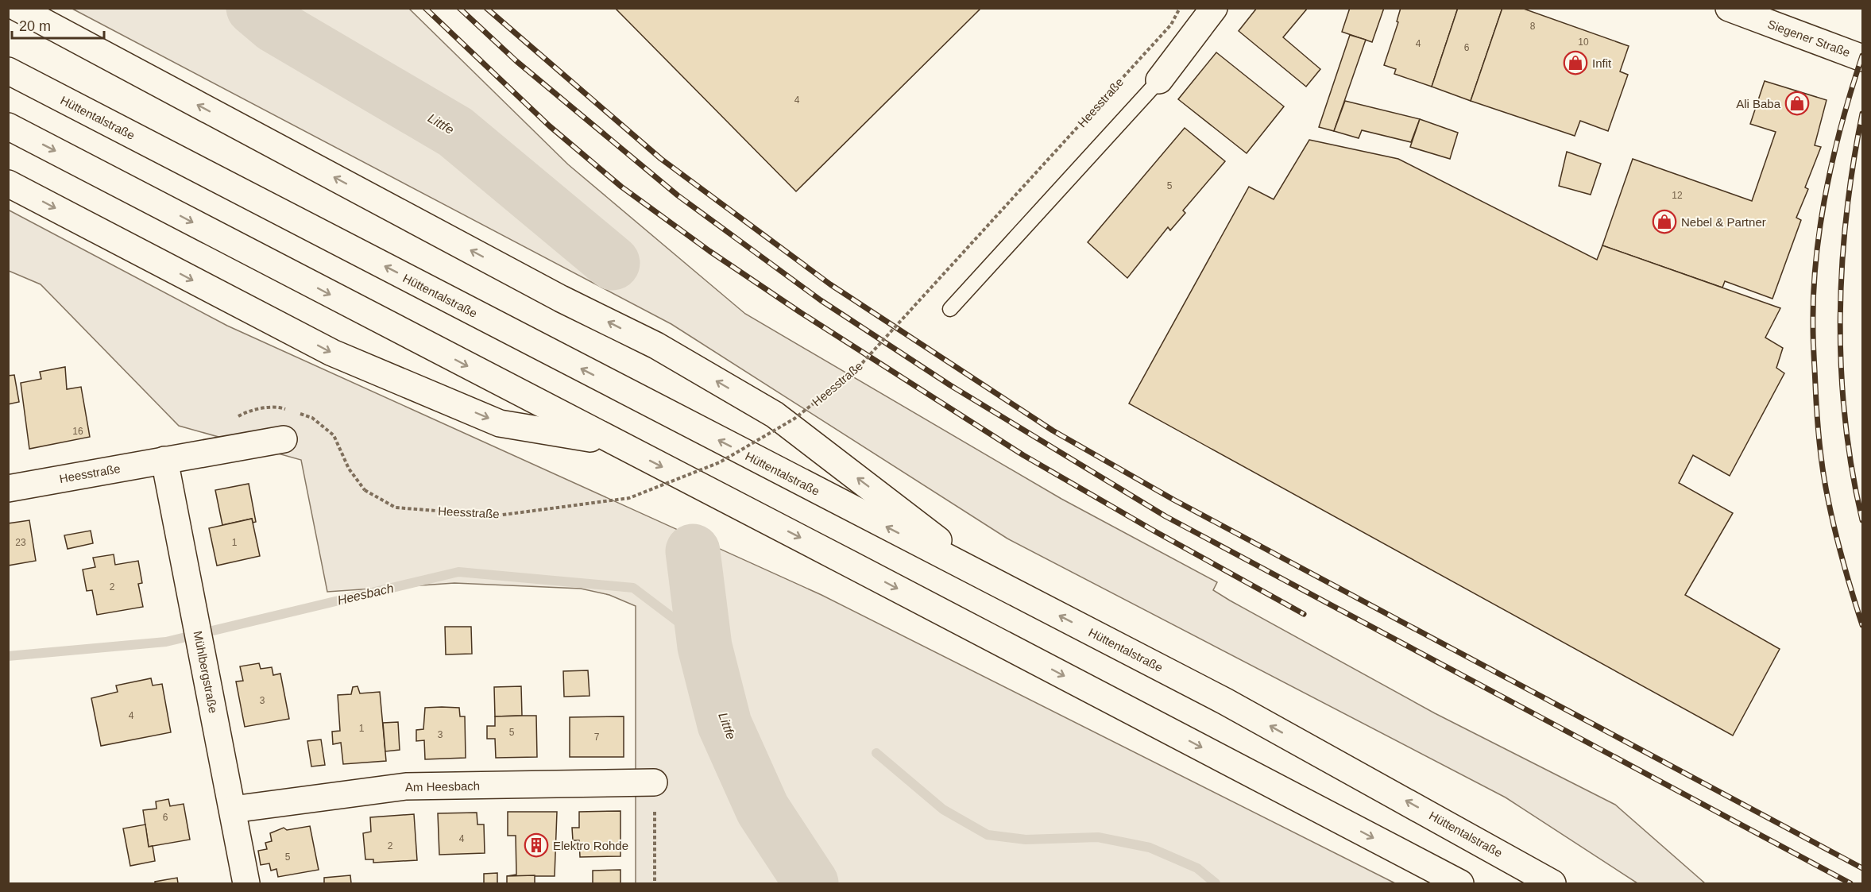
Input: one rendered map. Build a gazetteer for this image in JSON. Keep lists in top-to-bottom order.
{
  "streets": {
    "main road": [
      "Siegener Straße",
      "Heesstraße",
      "Hüttentalstraße",
      "Mühlbergstraße",
      "Am Heesbach"
    ]
  },
  "crossings": [
    ["Heesstraße", "Mühlbergstraße"],
    ["Mühlbergstraße", "Am Heesbach"]
  ],
  "water": ["Littfe", "Heesbach"],
  "places": {
    "shop": ["Infit", "Ali Baba", "Nebel & Partner"],
    "building": ["Elektro Rohde"]
  },
  "house_numbers": [
    "8",
    "10",
    "4",
    "6",
    "4",
    "5",
    "12",
    "16",
    "23",
    "1",
    "2",
    "3",
    "4",
    "1",
    "5",
    "3",
    "7",
    "6",
    "4",
    "2",
    "5"
  ],
  "scale_bar": "20 m"
}
